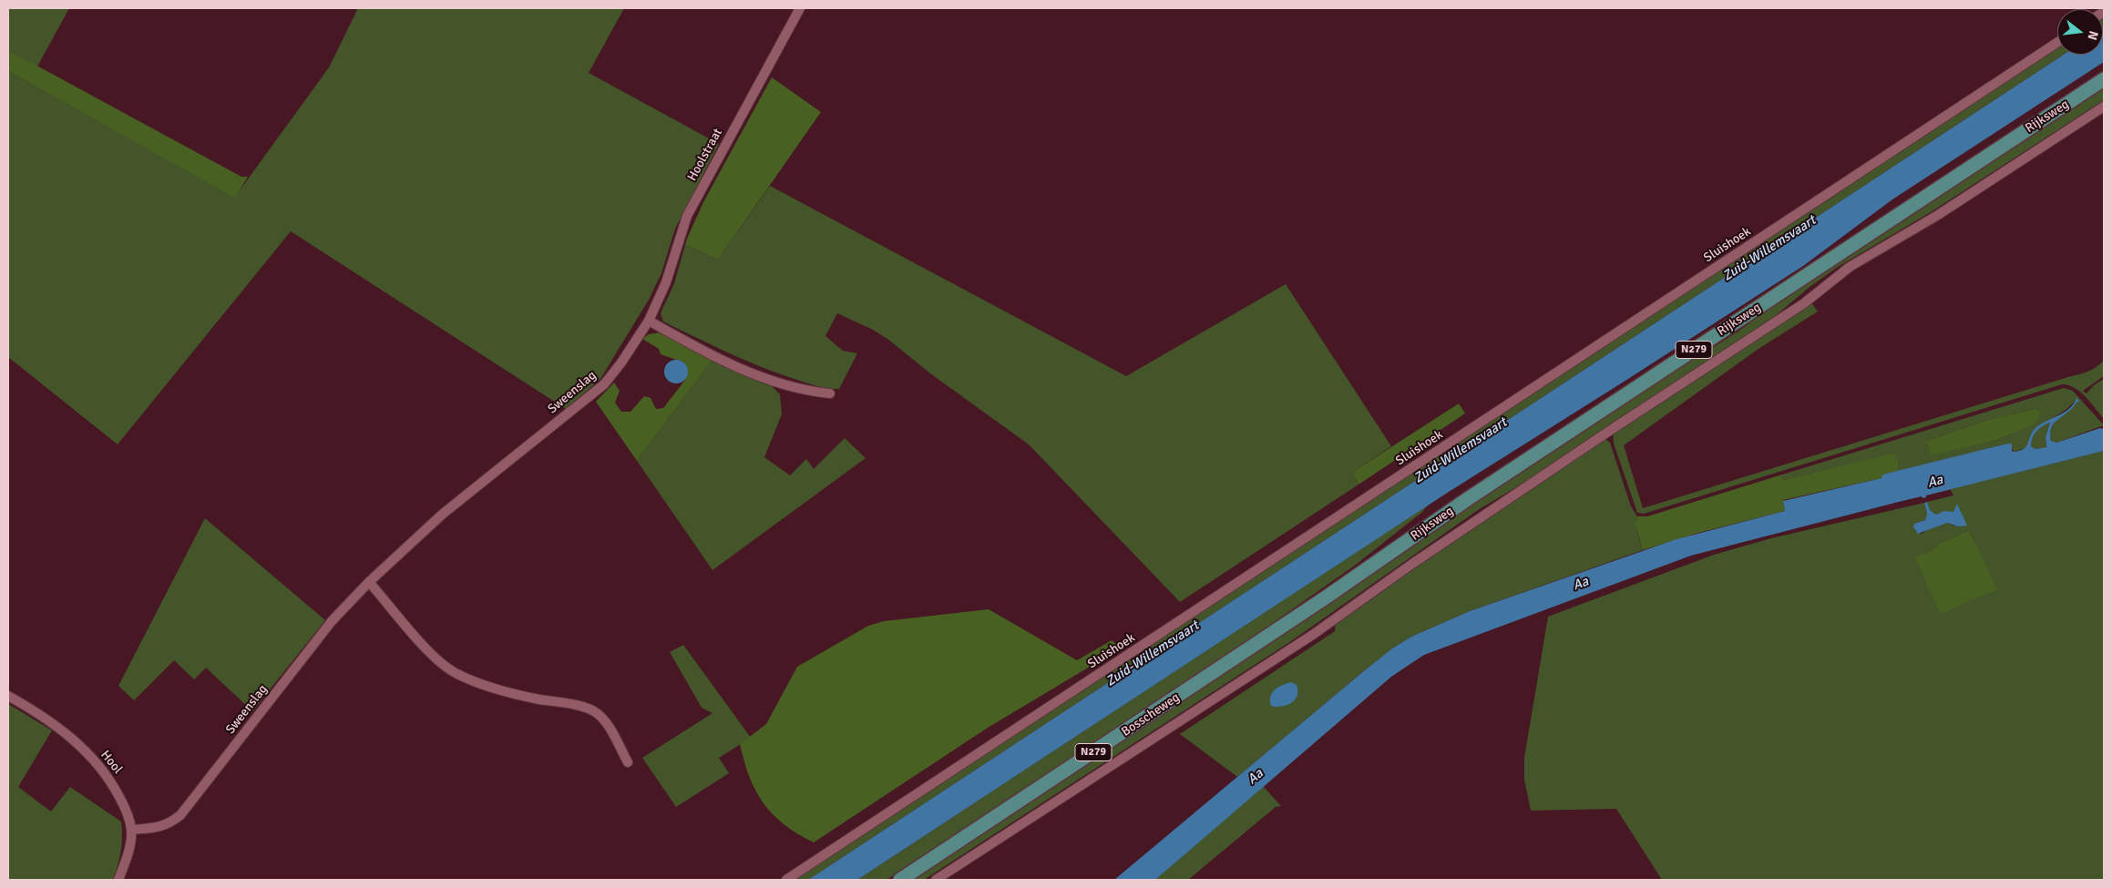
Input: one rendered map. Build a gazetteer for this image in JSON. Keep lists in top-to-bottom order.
{
  "streets": {
    "main road": ["Rijksweg", "N279", "Bosscheweg"],
    "street": [
      "Hoolstraat",
      "Sluishoek",
      "Sweenslag",
      "Hool"
    ]
  },
  "crossings": [
    ["Rijksweg", "Bosscheweg"],
    ["Hoolstraat", "Sweenslag"],
    ["Sweenslag", "Hool"]
  ],
  "water": ["Zuid-Willemsvaart", "Aa"],
  "north": "right"
}
